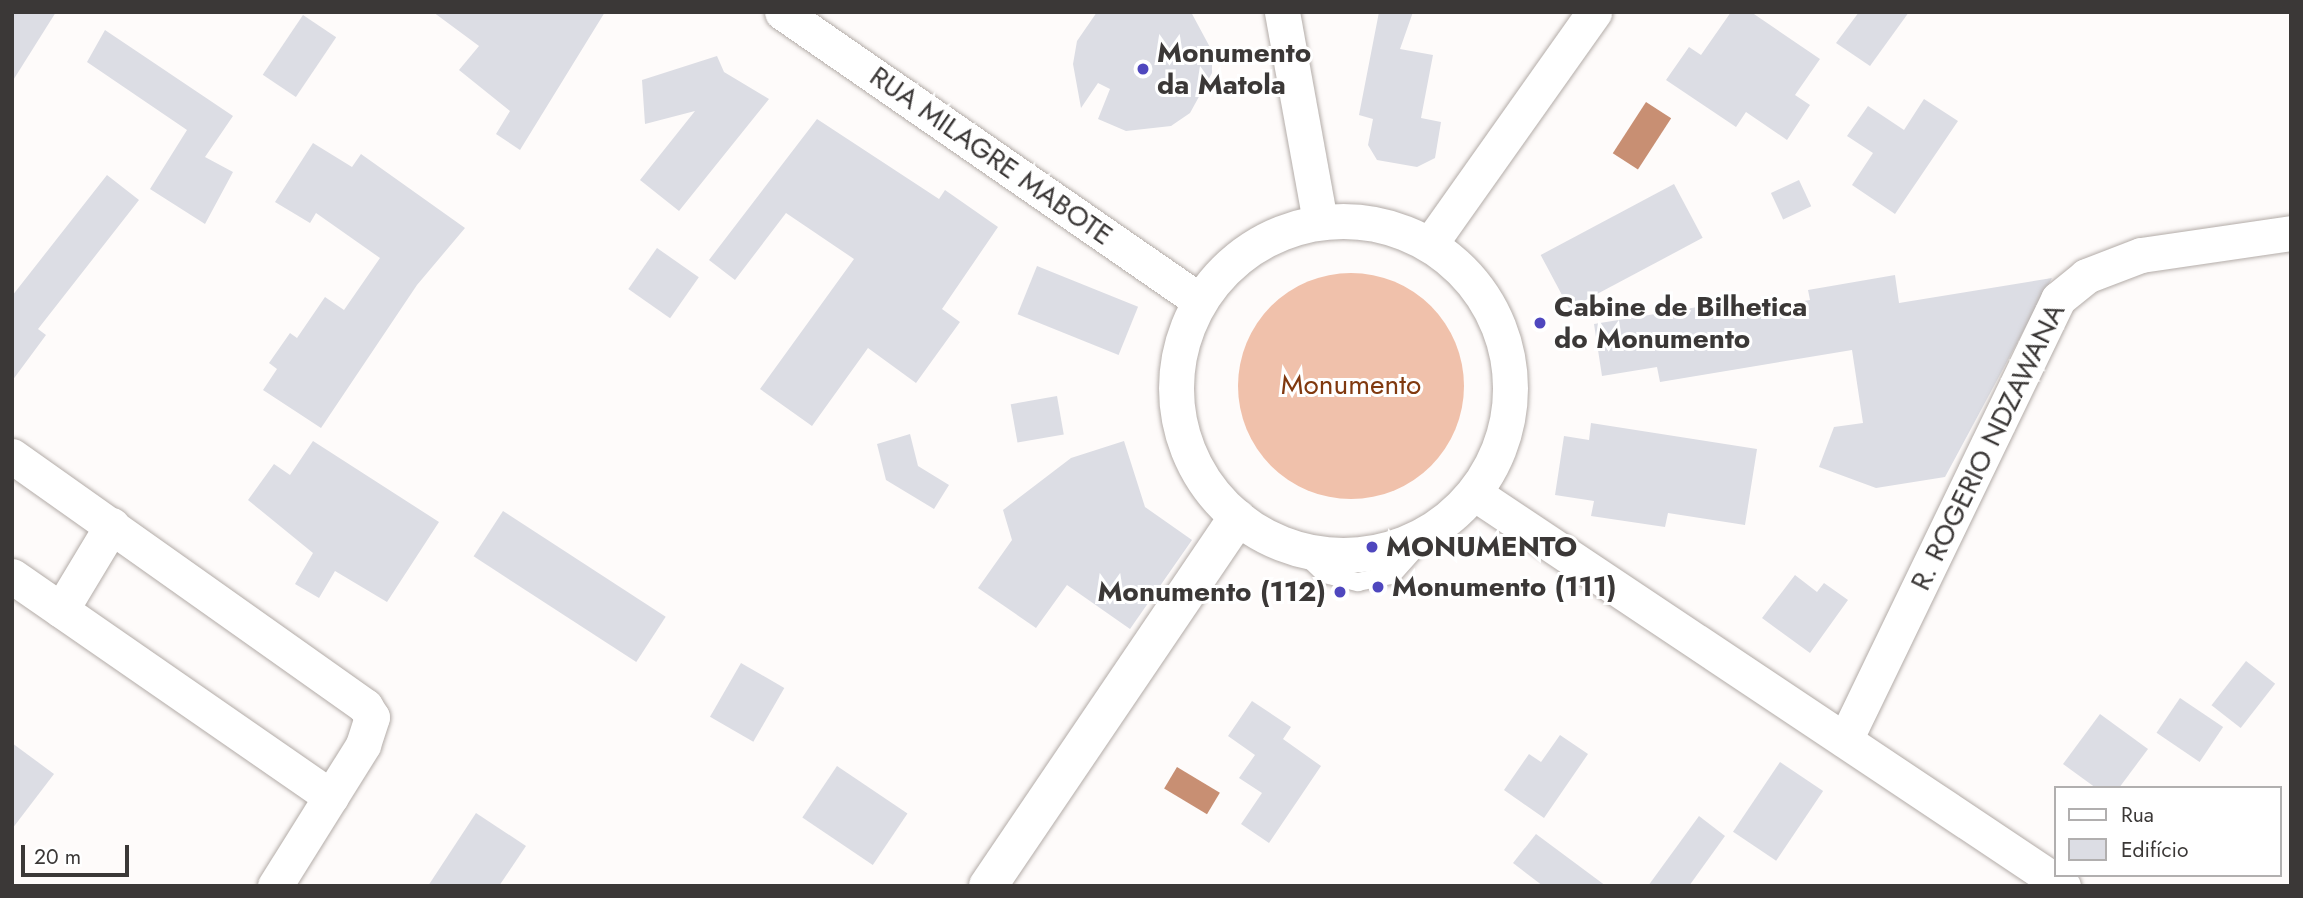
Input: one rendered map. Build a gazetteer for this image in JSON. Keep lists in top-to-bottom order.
{
  "streets": {
    "street": ["RUA MILAGRE MABOTE", "R. ROGERIO NDZAWANA"]
  },
  "parks": ["Monumento"],
  "places": [
    "Monumento da Matola",
    "Cabine de Bilhetica do Monumento",
    "MONUMENTO",
    "Monumento (111)",
    "Monumento (112)"
  ],
  "legend": ["Rua", "Edifício"],
  "scale_bar": "20 m"
}
